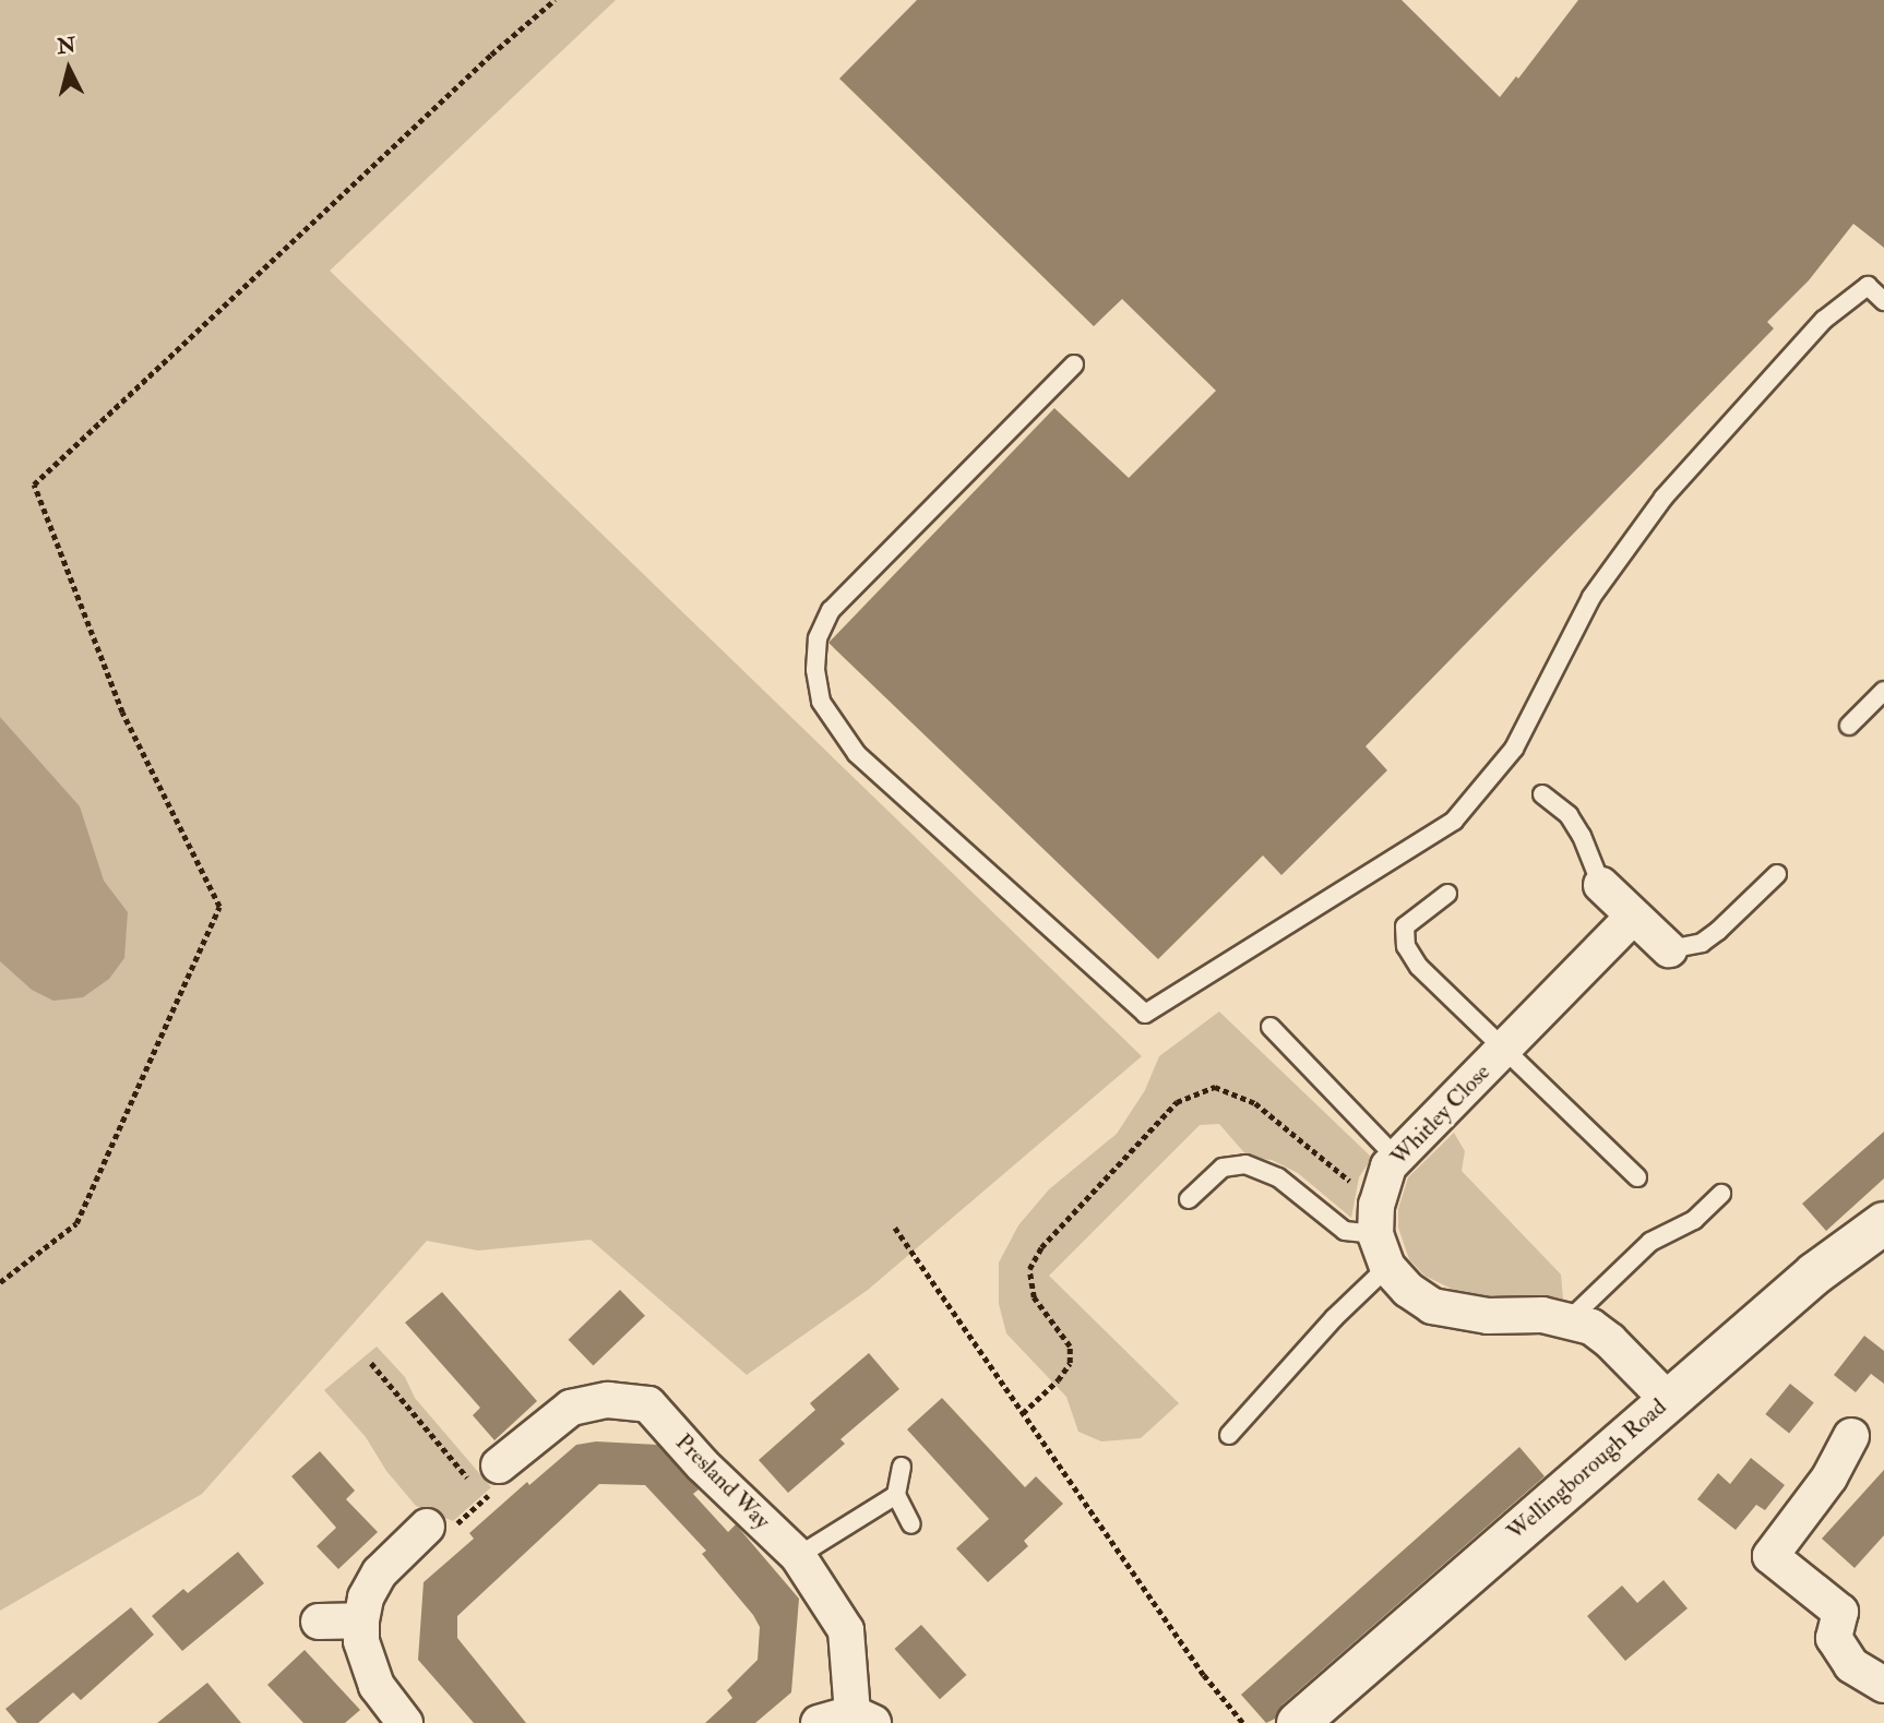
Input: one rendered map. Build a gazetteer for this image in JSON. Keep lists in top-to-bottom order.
{
  "streets": {
    "main road": ["Wellingborough Road"],
    "street": ["Whitley Close", "Presland Way"]
  },
  "north": "top"
}
